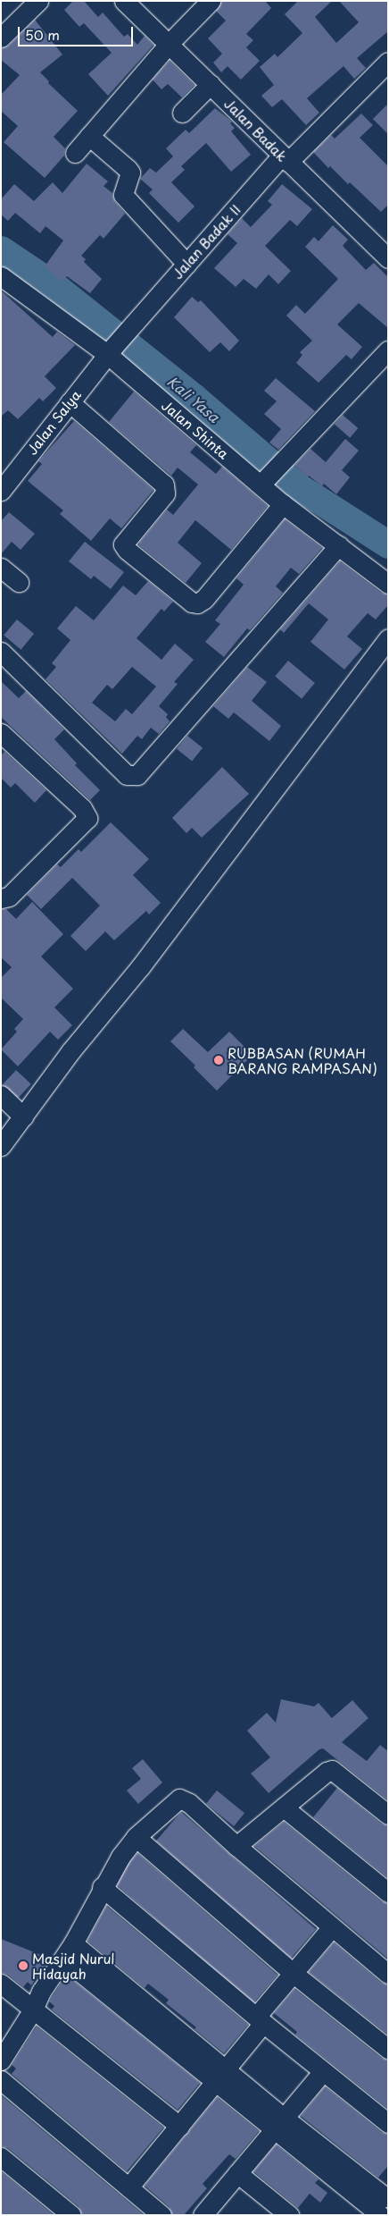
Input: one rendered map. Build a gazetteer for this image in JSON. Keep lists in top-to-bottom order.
{
  "streets": {
    "street": [
      "Jalan Badak",
      "Jalan Badak II",
      "Jalan Salya",
      "Jalan Shinta"
    ]
  },
  "crossings": [
    ["Jalan Badak", "Jalan Badak II"],
    ["Jalan Badak II", "Jalan Salya"],
    ["Jalan Badak II", "Jalan Shinta"],
    ["Jalan Salya", "Jalan Shinta"]
  ],
  "water": ["Kali Yasa"],
  "places": ["RUBBASAN (RUMAH BARANG RAMPASAN)", "Masjid Nurul Hidayah"],
  "scale_bar": "50 m"
}
